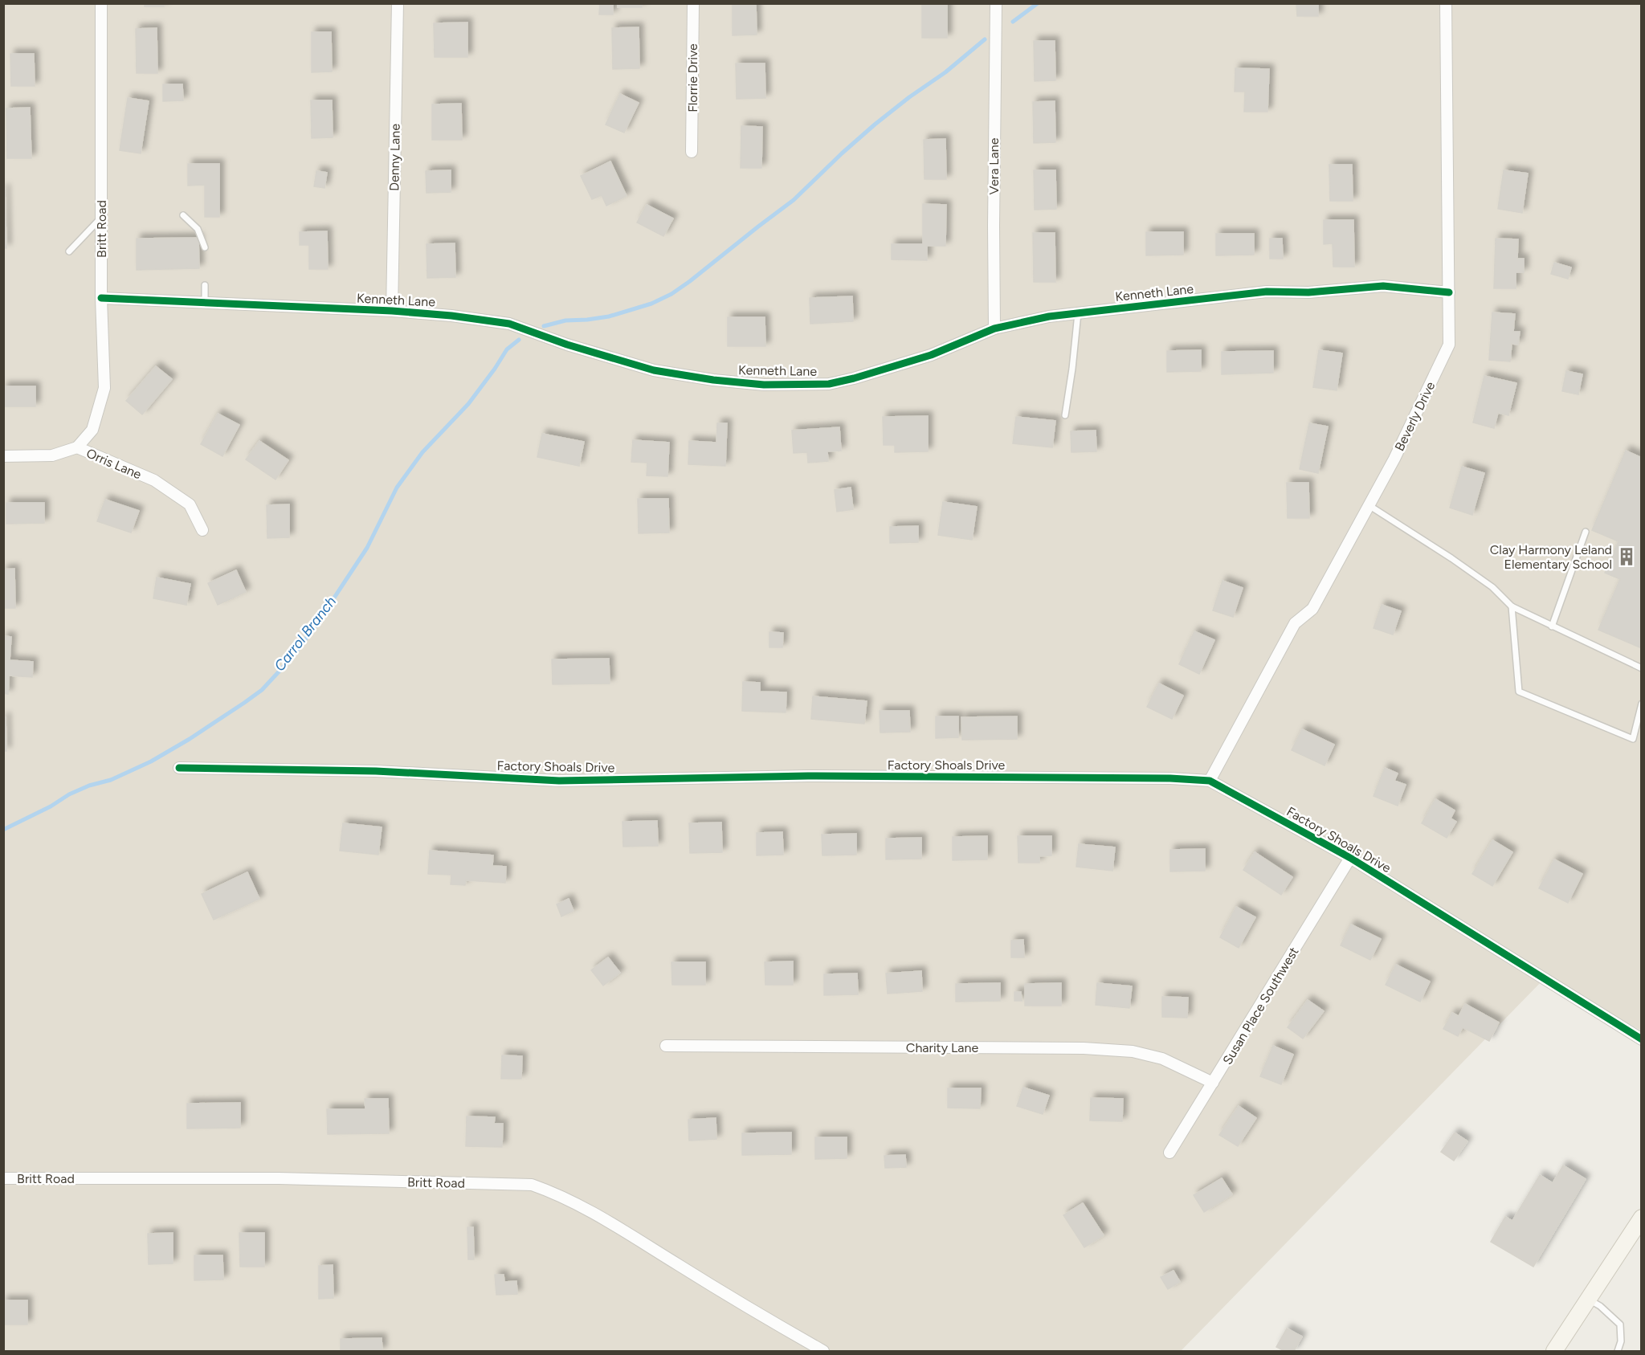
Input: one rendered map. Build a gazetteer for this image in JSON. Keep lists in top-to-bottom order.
{
  "streets": {
    "street": [
      "Florrie Drive",
      "Denny Lane",
      "Vera Lane",
      "Britt Road",
      "Kenneth Lane",
      "Beverly Drive",
      "Orris Lane",
      "Factory Shoals Drive",
      "Susan Place Southwest",
      "Charity Lane"
    ]
  },
  "crossings": [
    ["Denny Lane", "Kenneth Lane"],
    ["Vera Lane", "Kenneth Lane"],
    ["Britt Road", "Kenneth Lane"],
    ["Britt Road", "Orris Lane"],
    ["Kenneth Lane", "Beverly Drive"],
    ["Beverly Drive", "Factory Shoals Drive"],
    ["Factory Shoals Drive", "Susan Place Southwest"],
    ["Susan Place Southwest", "Charity Lane"]
  ],
  "water": ["Carrol Branch"],
  "places": {
    "building": ["Clay Harmony Leland Elementary School"]
  }
}
